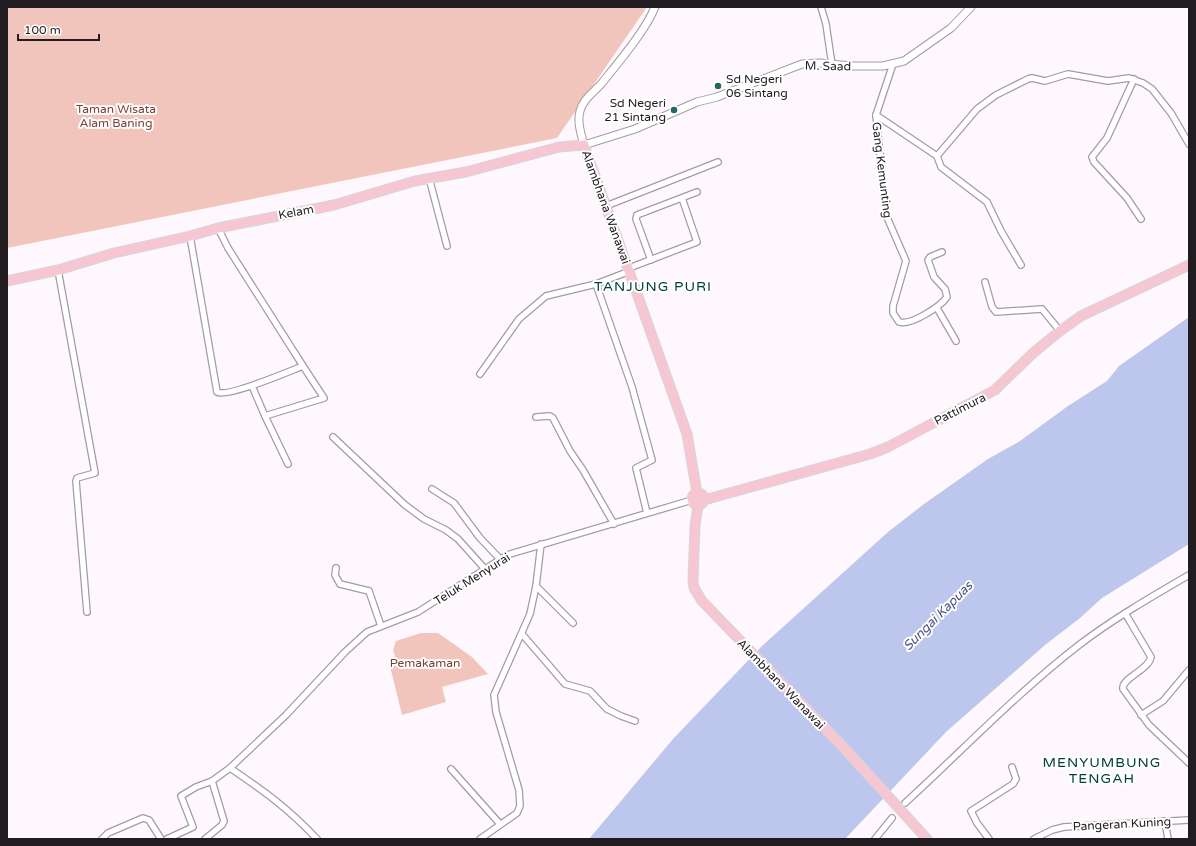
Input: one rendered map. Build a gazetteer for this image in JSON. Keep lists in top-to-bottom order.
{
  "streets": {
    "main road": ["Alambhana Wanawai", "Kelam", "Pattimura"],
    "street": [
      "M. Saad",
      "Gang Kemunting",
      "Teluk Menyurai",
      "Pangeran Kuning"
    ]
  },
  "crossings": [
    ["M. Saad", "Gang Kemunting"],
    ["M. Saad", "Alambhana Wanawai"],
    ["M. Saad", "Kelam"],
    ["Alambhana Wanawai", "Kelam"],
    ["Alambhana Wanawai", "Pattimura"],
    ["Alambhana Wanawai", "Teluk Menyurai"],
    ["Pattimura", "Teluk Menyurai"]
  ],
  "districts": ["TANJUNG PURI", "MENYUMBUNG TENGAH"],
  "water": ["Sungai Kapuas"],
  "parks": ["Taman Wisata Alam Baning", "Pemakaman"],
  "places": ["Sd Negeri 06 Sintang", "Sd Negeri 21 Sintang"],
  "scale_bar": "100 m"
}
